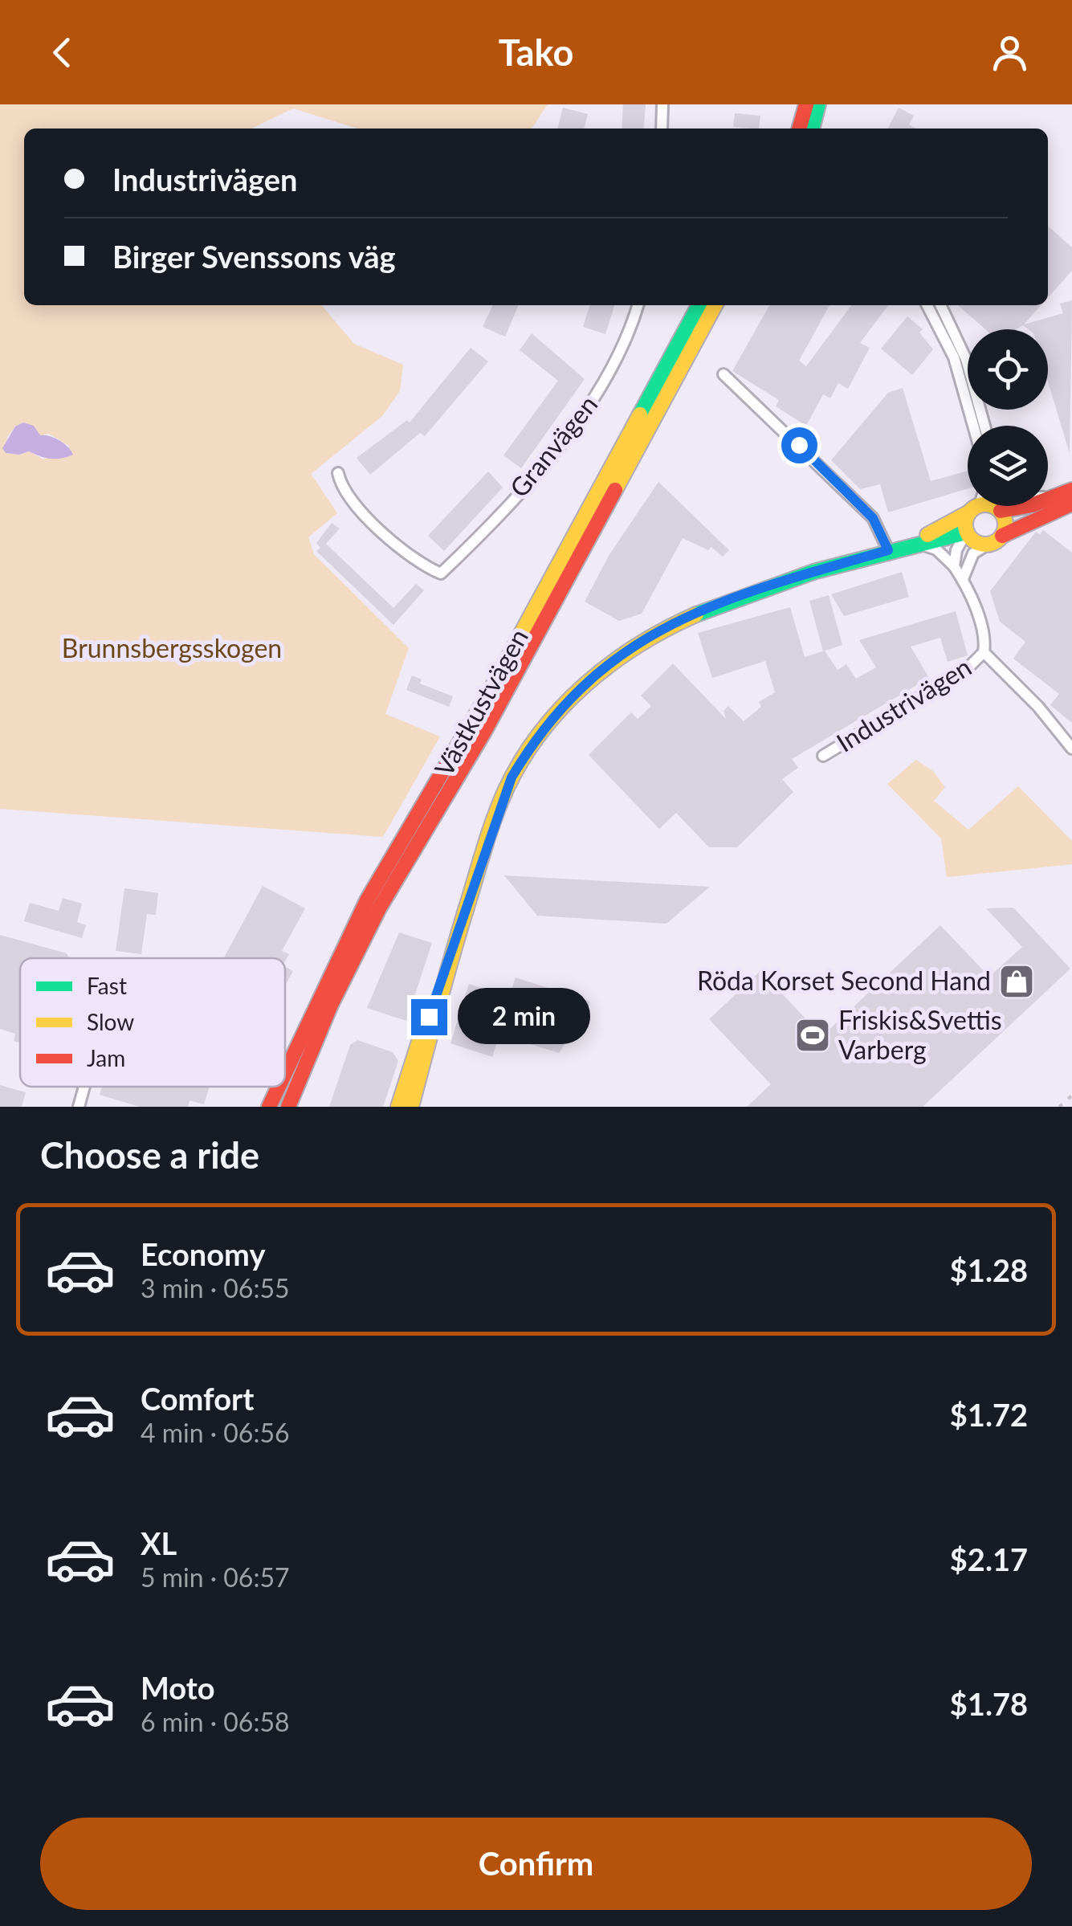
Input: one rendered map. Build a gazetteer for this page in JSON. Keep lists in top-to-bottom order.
{
  "streets": {
    "street": ["Granvägen", "Västkustvägen", "Industrivägen"]
  },
  "parks": ["Brunnsbergsskogen"],
  "places": {
    "shop": ["Röda Korset Second Hand"],
    "sports": ["Friskis&Svettis Varberg"]
  },
  "legend": ["Fast", "Slow", "Jam"],
  "page": {
    "header": "Tako",
    "banner": ["Industrivägen", "Birger Svenssons väg"],
    "bubble": "2 min",
    "heading": "Choose a ride",
    "list": [
      {
        "name": "Economy",
        "note": "3 min · 06:55",
        "value": "$1.28"
      },
      {
        "name": "Comfort",
        "note": "4 min · 06:56",
        "value": "$1.72"
      },
      {
        "name": "XL",
        "note": "5 min · 06:57",
        "value": "$2.17"
      },
      {
        "name": "Moto",
        "note": "6 min · 06:58",
        "value": "$1.78"
      }
    ],
    "buttons": "Confirm"
  }
}
